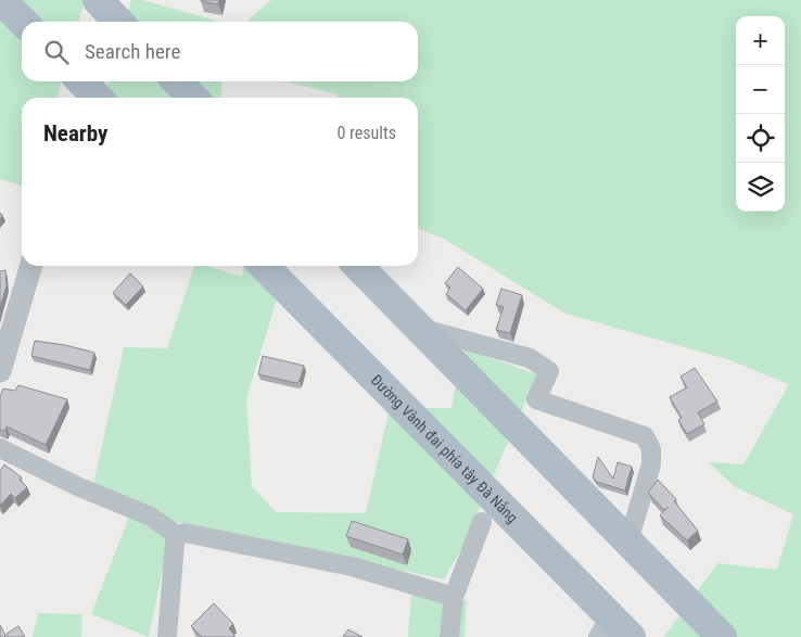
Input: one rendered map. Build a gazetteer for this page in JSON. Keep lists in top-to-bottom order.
{
  "streets": {
    "main road": ["Đường Vành đai phía tây Đà Nẵng"]
  },
  "page": {
    "map_buttons": ["+", "−"],
    "search": "Search here",
    "heading": ["Nearby", "0 results"]
  }
}
